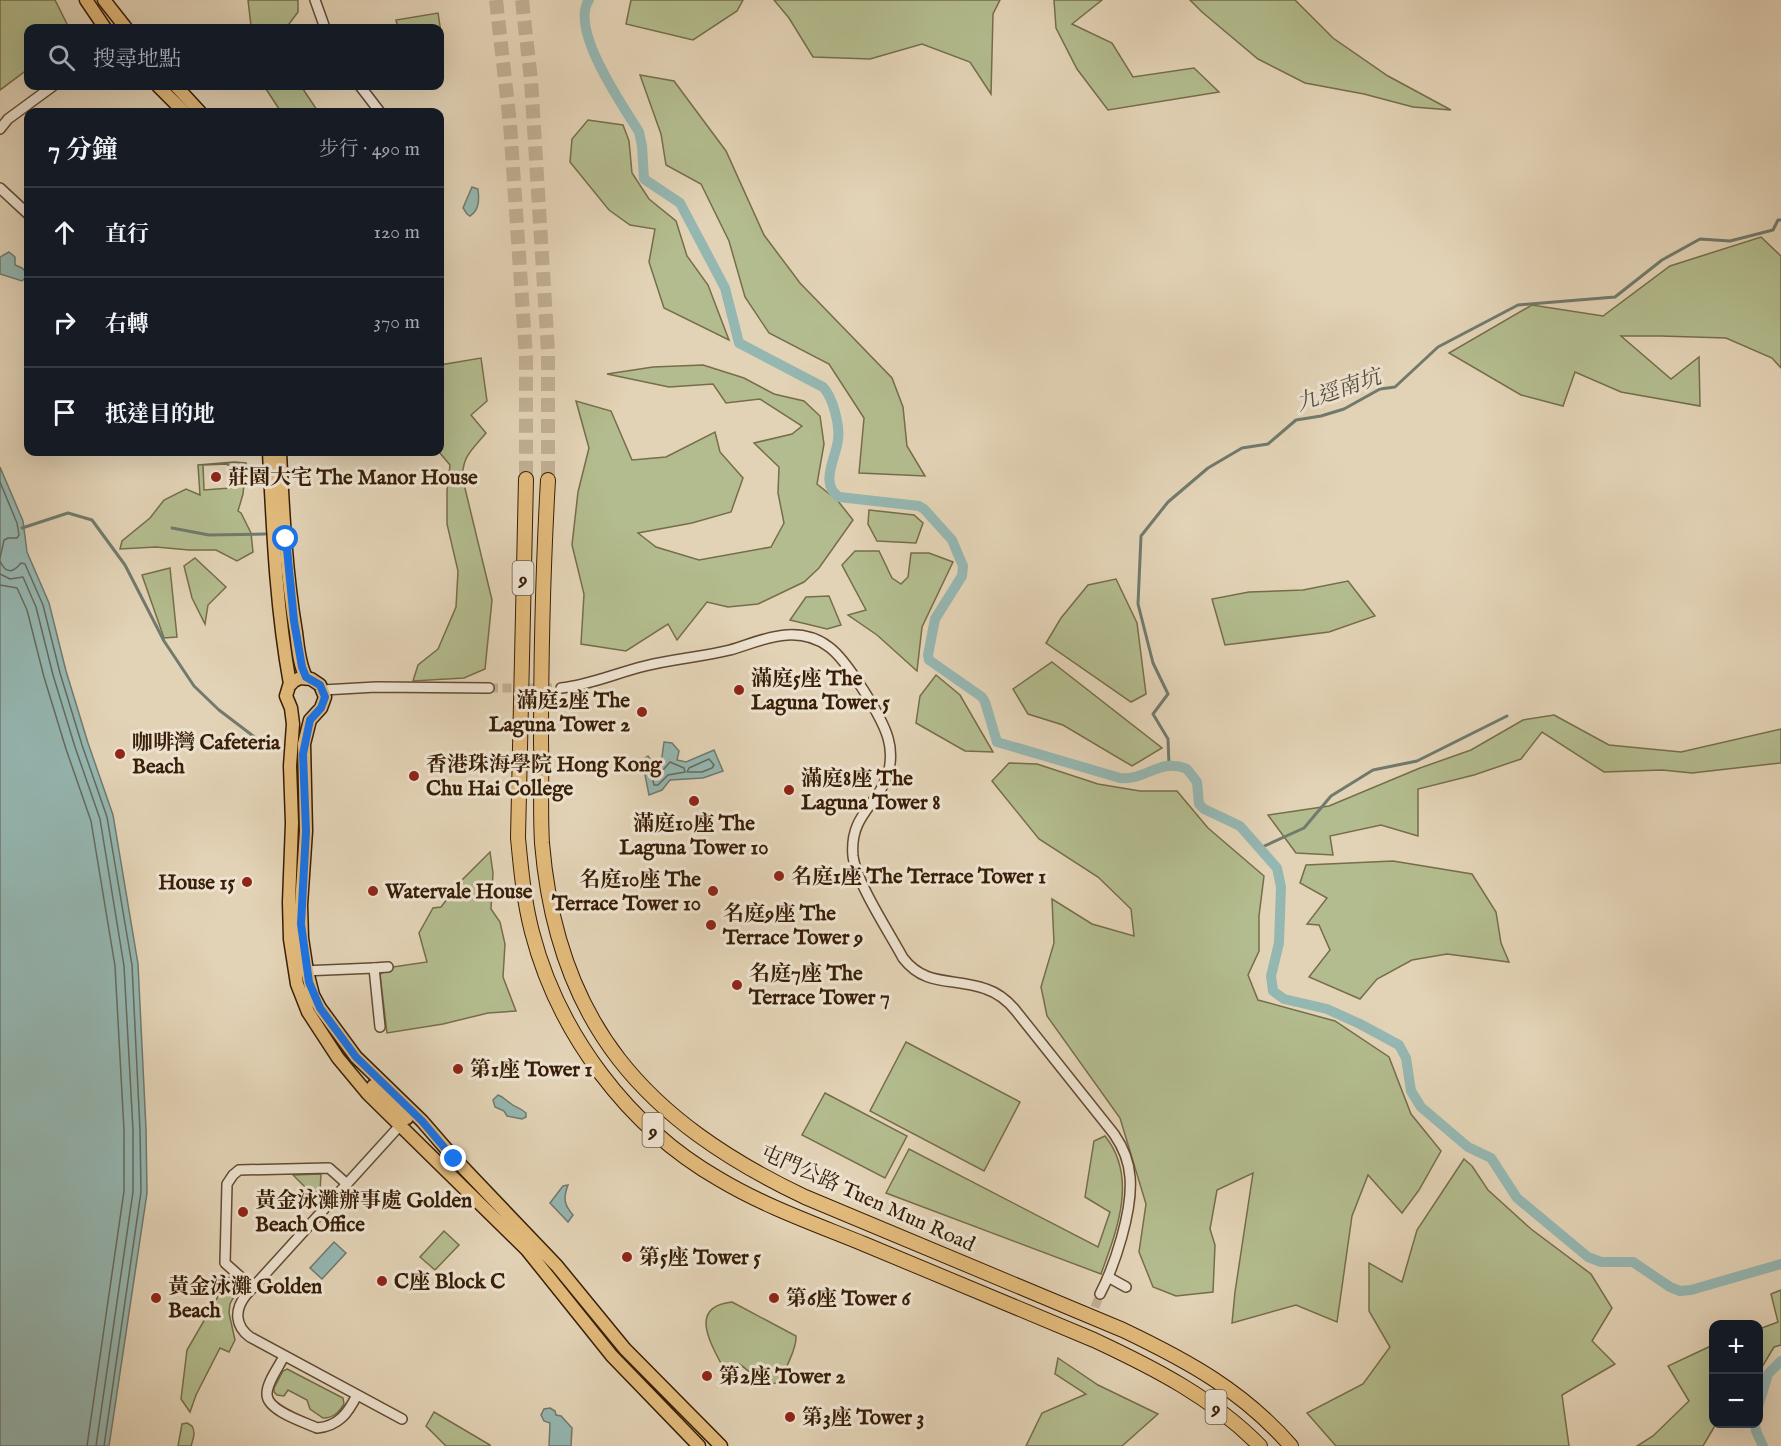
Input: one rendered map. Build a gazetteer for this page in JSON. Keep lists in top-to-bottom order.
{
  "streets": {
    "highway": ["9", "屯門公路 Tuen Mun Road"]
  },
  "water": ["九逕南坑"],
  "places": [
    "莊園大宅 The Manor House",
    "滿庭5座 The Laguna Tower 5",
    "滿庭2座 The Laguna Tower 2",
    "咖啡灣 Cafeteria Beach",
    "香港珠海學院 Hong Kong Chu Hai College",
    "滿庭8座 The Laguna Tower 8",
    "滿庭10座 The Laguna Tower 10",
    "名庭1座 The Terrace Tower 1",
    "House 15",
    "Watervale House",
    "名庭10座 The Terrace Tower 10",
    "名庭9座 The Terrace Tower 9",
    "名庭7座 The Terrace Tower 7",
    "第1座 Tower 1",
    "黃金泳灘辦事處 Golden Beach Office",
    "第5座 Tower 5",
    "C座 Block C",
    "黃金泳灘 Golden Beach",
    "第6座 Tower 6",
    "第2座 Tower 2",
    "第3座 Tower 3"
  ],
  "page": {
    "search": "搜尋地點",
    "heading": ["7 分鐘", "步行 · 490 m"],
    "list": [
      ["直行", "120 m"],
      ["右轉", "370 m"],
      "抵達目的地"
    ],
    "map_buttons": ["+", "−"]
  }
}
